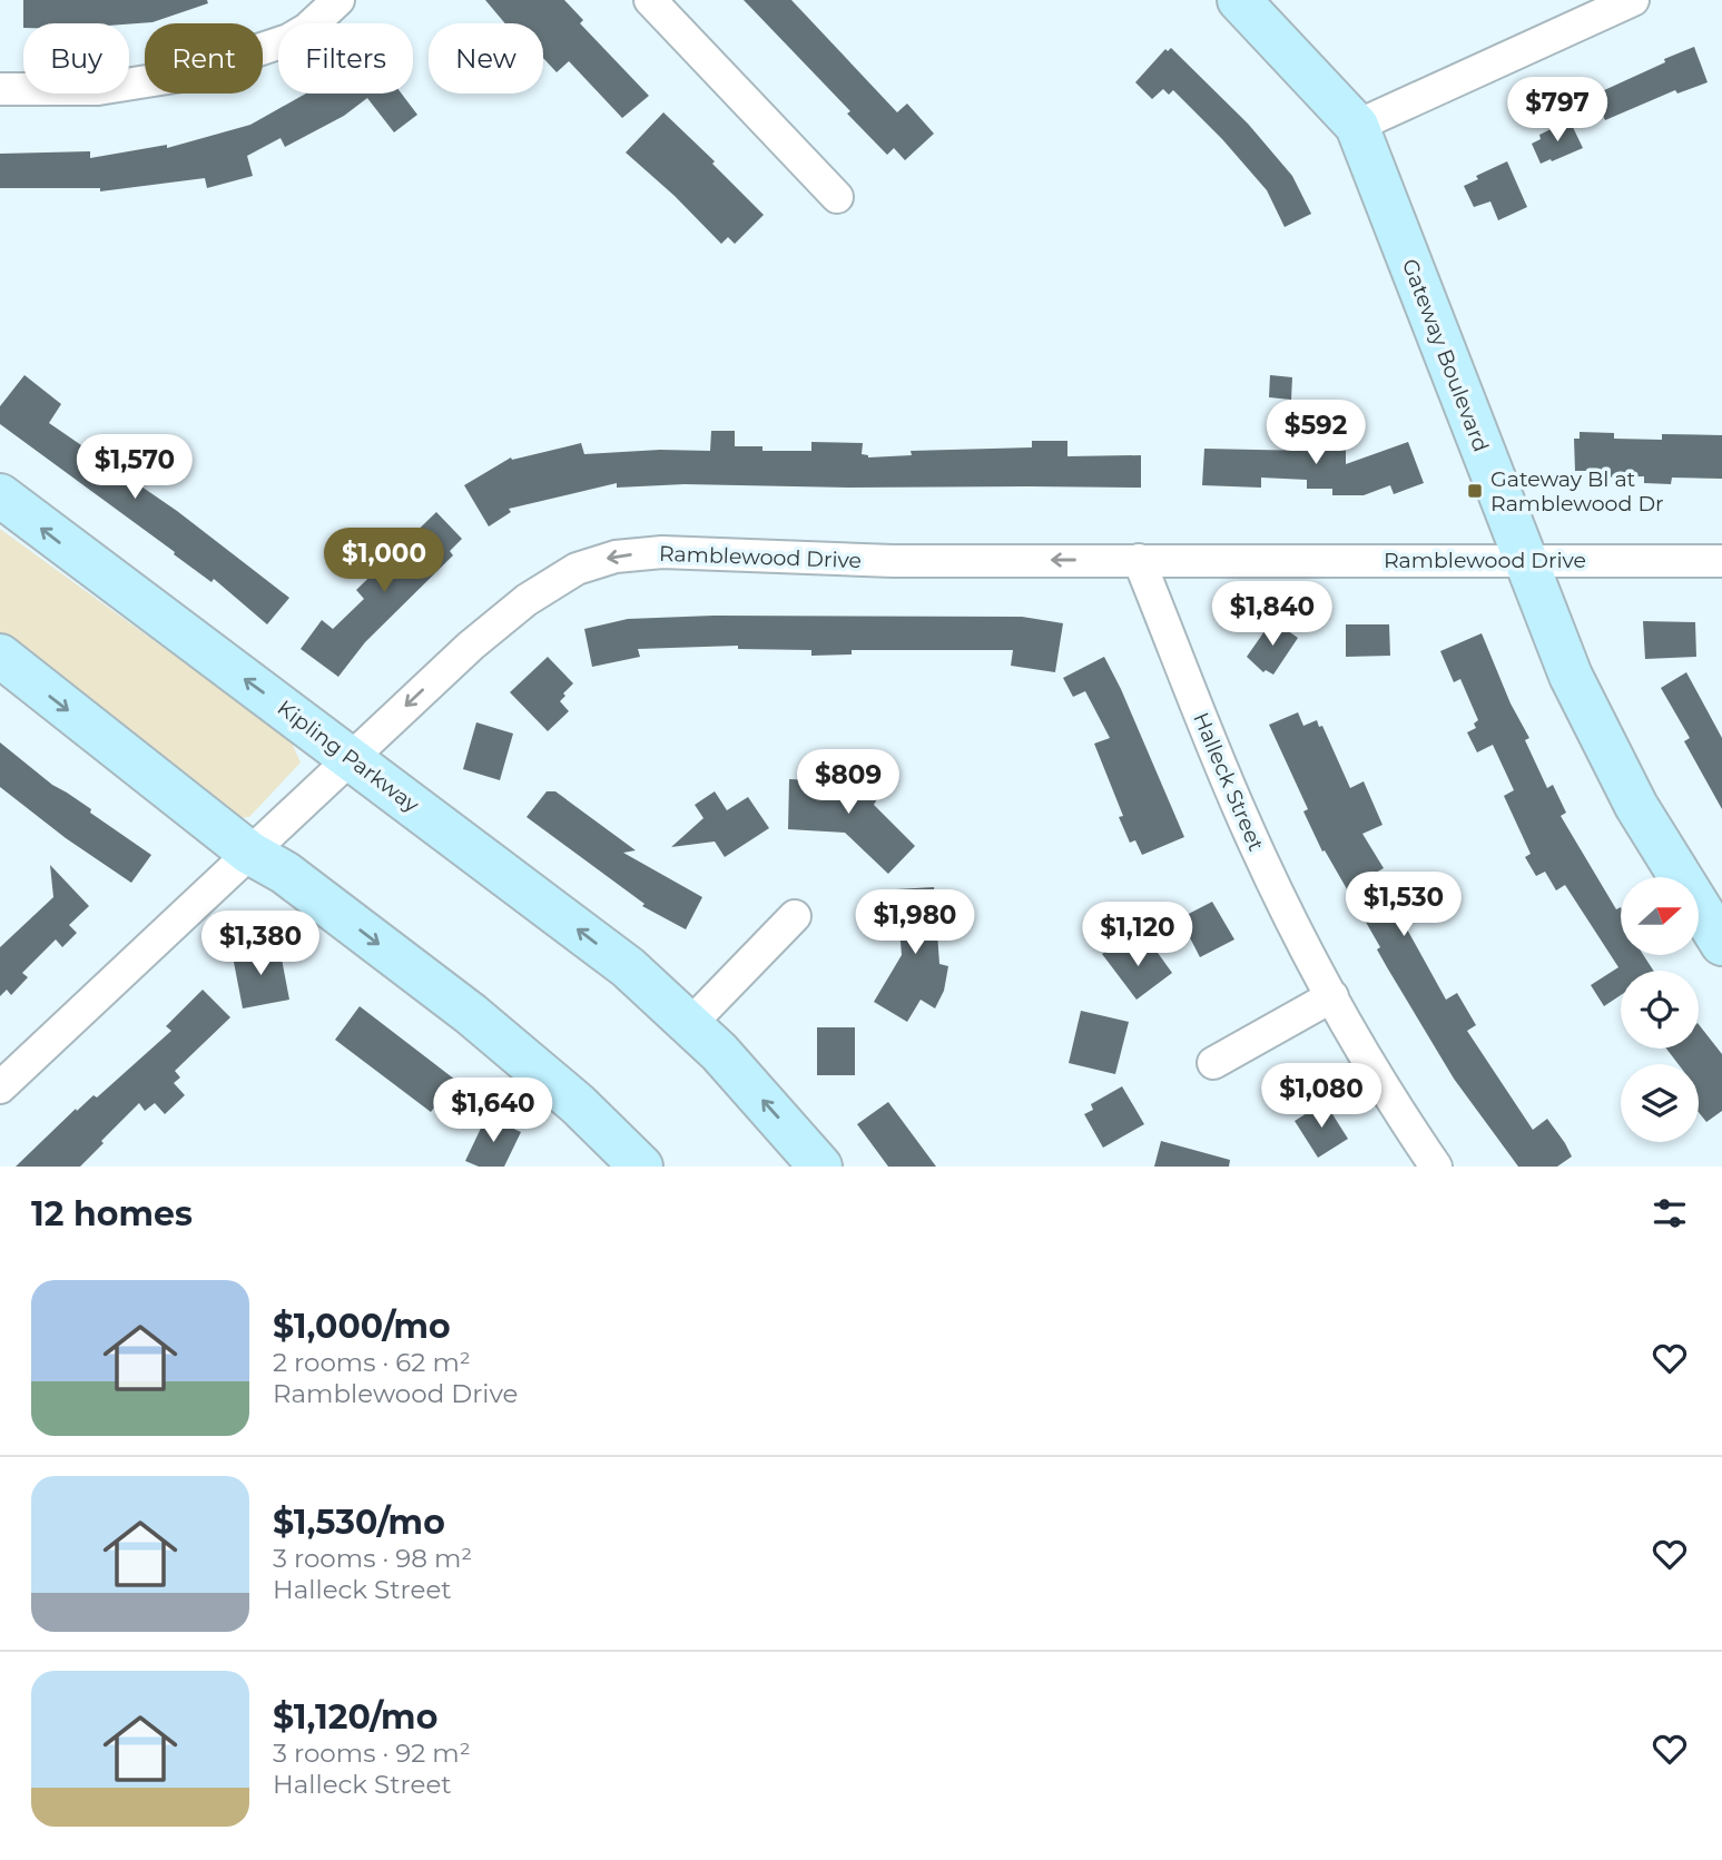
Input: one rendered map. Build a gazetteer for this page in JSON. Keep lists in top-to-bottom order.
{
  "streets": {
    "street": [
      "Gateway Boulevard",
      "Ramblewood Drive",
      "Kipling Parkway",
      "Halleck Street"
    ]
  },
  "crossings": [
    ["Gateway Boulevard", "Ramblewood Drive"],
    ["Ramblewood Drive", "Kipling Parkway"],
    ["Ramblewood Drive", "Halleck Street"]
  ],
  "one_way": ["Ramblewood Drive"],
  "places": {
    "transit": ["Gateway Bl at Ramblewood Dr"]
  },
  "north": "right",
  "page": {
    "chip": [
      "Buy",
      "Rent",
      "Filters",
      "New"
    ],
    "price": [
      "$797",
      "$592",
      "$1,570",
      "$1,000",
      "$1,840",
      "$809",
      "$1,530",
      "$1,980",
      "$1,120",
      "$1,380",
      "$1,080",
      "$1,640"
    ],
    "heading": "12 homes",
    "list": [
      {
        "name": "$1,000/mo",
        "note": "2 rooms · 62 m² · Ramblewood Drive"
      },
      {
        "name": "$1,530/mo",
        "note": "3 rooms · 98 m² · Halleck Street"
      },
      {
        "name": "$1,120/mo",
        "note": "3 rooms · 92 m² · Halleck Street"
      }
    ]
  }
}
